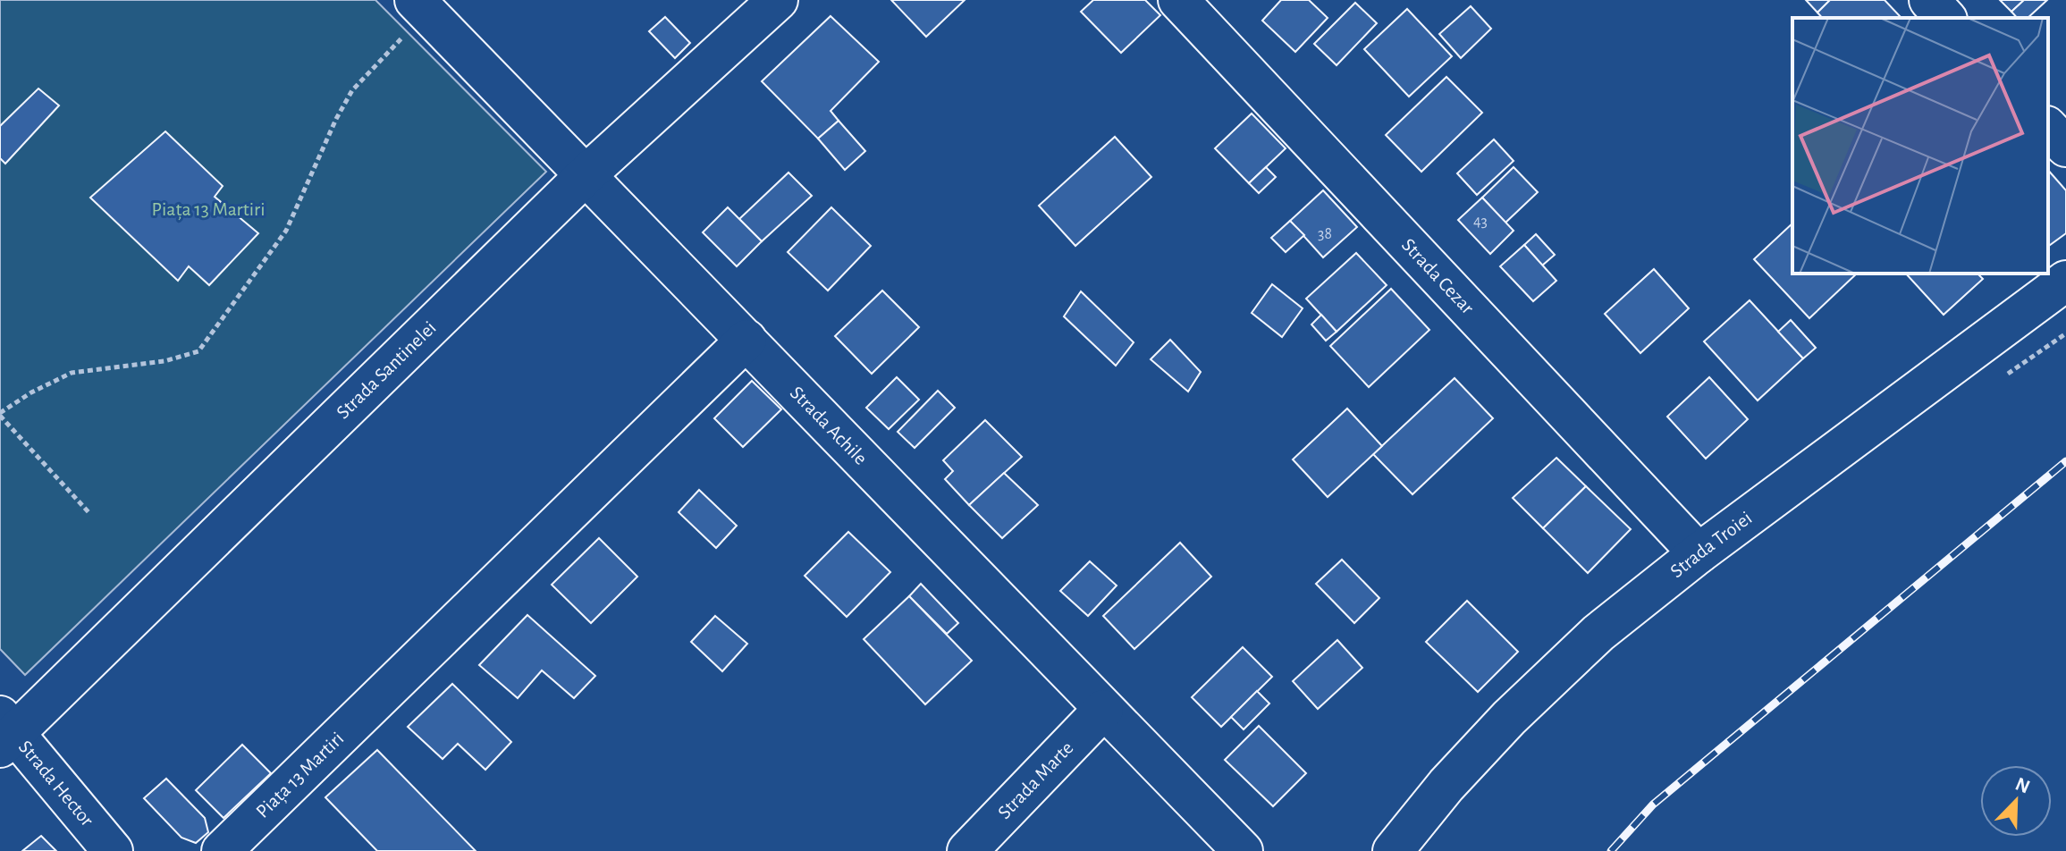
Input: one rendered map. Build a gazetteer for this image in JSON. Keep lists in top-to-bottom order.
{
  "streets": {
    "street": [
      "Strada Cezar",
      "Strada Santinelei",
      "Strada Achile",
      "Strada Troiei",
      "Piața 13 Martiri",
      "Strada Marte",
      "Strada Hector"
    ]
  },
  "crossings": [
    ["Strada Cezar", "Strada Troiei"],
    ["Strada Santinelei", "Strada Achile"],
    ["Strada Santinelei", "Strada Hector"],
    ["Strada Achile", "Piața 13 Martiri"],
    ["Strada Achile", "Strada Marte"]
  ],
  "parks": ["Piața 13 Martiri"],
  "house_numbers": ["43", "38"],
  "north": "top right"
}
